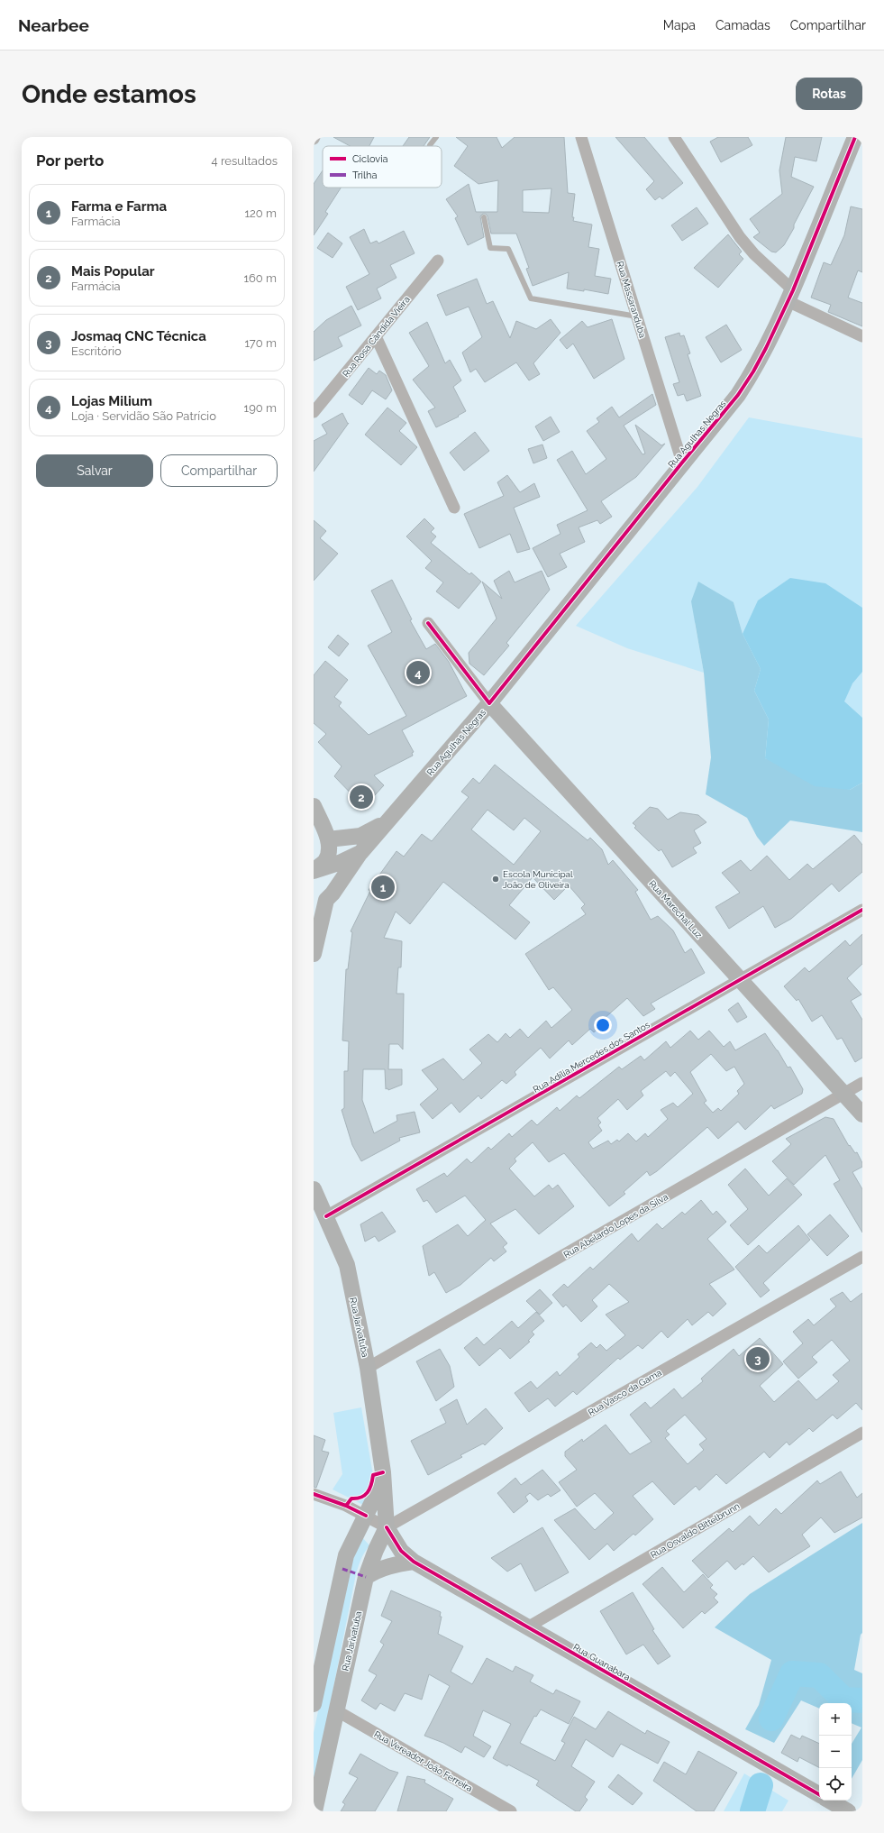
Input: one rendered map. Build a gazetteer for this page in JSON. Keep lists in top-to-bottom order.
{
  "streets": {
    "main road": [
      "Rua Agulhas Negras",
      "Rua Marechal Luz",
      "Rua Jarivatuba",
      "Rua Guanabara"
    ],
    "street": [
      "Rua Massaranduba",
      "Rua Rosa Cândida Vieira",
      "Rua Adília Mercedes dos Santos",
      "Rua Abelardo Lopes da Silva",
      "Rua Vasco da Gama",
      "Rua Osvaldo Bittelbrunn",
      "Rua Vereador João Ferreira"
    ]
  },
  "crossings": [
    ["Rua Massaranduba", "Rua Agulhas Negras"],
    ["Rua Agulhas Negras", "Rua Marechal Luz"],
    ["Rua Marechal Luz", "Rua Adília Mercedes dos Santos"],
    ["Rua Marechal Luz", "Rua Abelardo Lopes da Silva"],
    ["Rua Adília Mercedes dos Santos", "Rua Jarivatuba"],
    ["Rua Abelardo Lopes da Silva", "Rua Jarivatuba"],
    ["Rua Jarivatuba", "Rua Vasco da Gama"],
    ["Rua Jarivatuba", "Rua Guanabara"],
    ["Rua Jarivatuba", "Rua Vereador João Ferreira"],
    ["Rua Vasco da Gama", "Rua Guanabara"],
    ["Rua Osvaldo Bittelbrunn", "Rua Guanabara"]
  ],
  "places": ["Escola Municipal João de Oliveira"],
  "legend": ["Ciclovia", "Trilha"],
  "page": {
    "header": "Nearbee",
    "nav": ["Mapa", "Camadas", "Compartilhar"],
    "buttons": [
      "Rotas",
      ["Salvar", "Compartilhar"]
    ],
    "title": "Onde estamos",
    "heading": ["Por perto", "4 resultados"],
    "list": [
      {
        "mark": "1",
        "name": "Farma e Farma",
        "note": "Farmácia",
        "value": "120 m"
      },
      {
        "mark": "2",
        "name": "Mais Popular",
        "note": "Farmácia",
        "value": "160 m"
      },
      {
        "mark": "3",
        "name": "Josmaq CNC Técnica",
        "note": "Escritório",
        "value": "170 m"
      },
      {
        "mark": "4",
        "name": "Lojas Milium",
        "note": "Loja · Servidão São Patrício",
        "value": "190 m"
      }
    ],
    "pins": [
      "4",
      "2",
      "1",
      "3"
    ],
    "map_buttons": ["+", "−"]
  }
}
